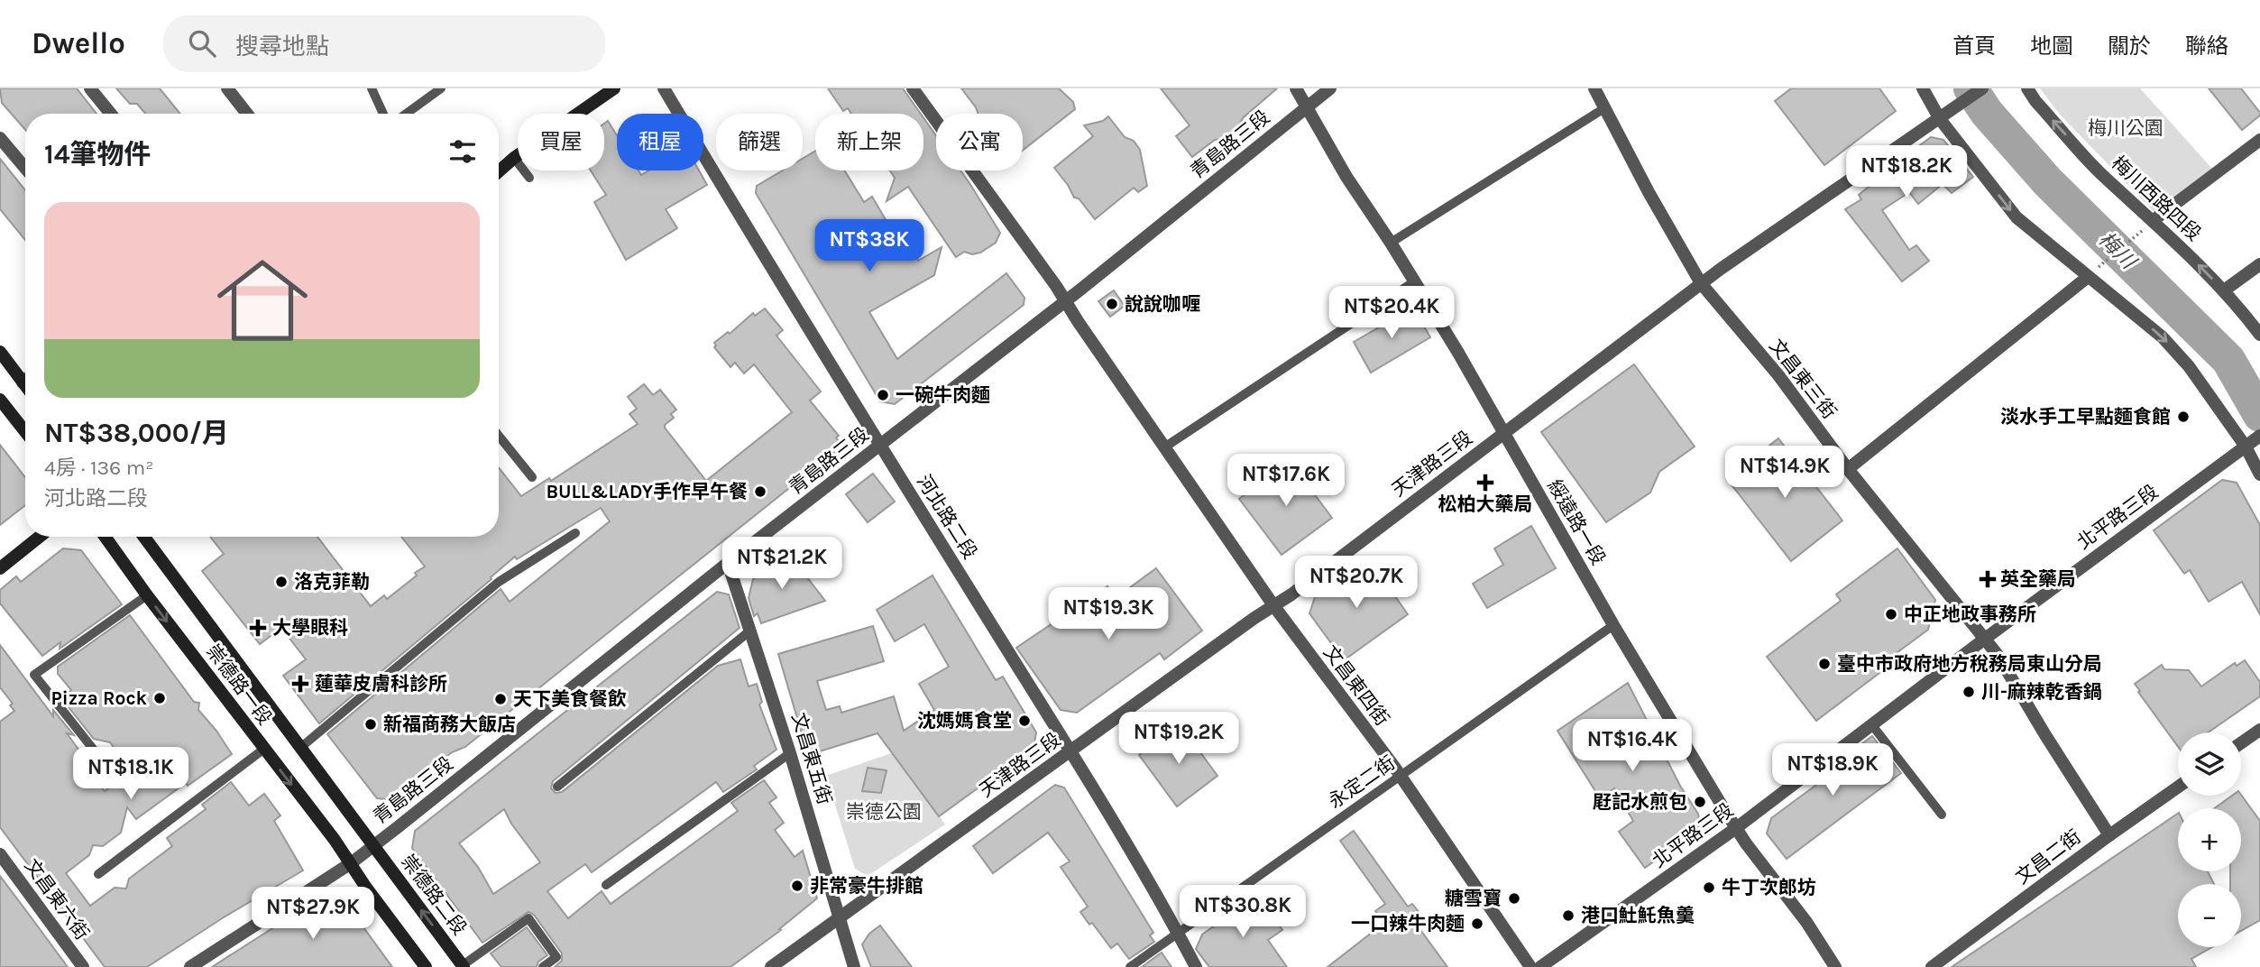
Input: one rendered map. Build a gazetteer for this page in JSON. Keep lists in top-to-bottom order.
{
  "streets": {
    "main road": ["崇德路一段", "崇德路二段"],
    "street": [
      "青島路三段",
      "梅川西路四段",
      "文昌東三街",
      "天津路三段",
      "河北路二段",
      "北平路三段",
      "綏遠路一段",
      "文昌東四街",
      "文昌東五街",
      "文昌二街",
      "文昌東六街"
    ],
    "lane": ["永定二街"]
  },
  "crossings": [
    ["青島路三段", "河北路二段"],
    ["青島路三段", "綏遠路一段"],
    ["青島路三段", "崇德路一段"],
    ["青島路三段", "文昌東四街"],
    ["青島路三段", "文昌東五街"],
    ["青島路三段", "崇德路二段"],
    ["文昌東三街", "天津路三段"],
    ["文昌東三街", "北平路三段"],
    ["文昌東三街", "文昌二街"],
    ["天津路三段", "河北路二段"],
    ["天津路三段", "綏遠路一段"],
    ["天津路三段", "文昌東四街"],
    ["天津路三段", "文昌東五街"],
    ["河北路二段", "永定二街"],
    ["北平路三段", "綏遠路一段"],
    ["綏遠路一段", "永定二街"],
    ["崇德路一段", "崇德路二段"],
    ["文昌東四街", "永定二街"]
  ],
  "water": ["梅川"],
  "parks": ["梅川公園", "崇德公園"],
  "places": {
    "other": [
      "說說咖喱",
      "一碗牛肉麵",
      "淡水手工早點麵食館",
      "BULL&LADY手作早午餐",
      "洛克菲勒",
      "中正地政事務所",
      "臺中市政府地方稅務局東山分局",
      "川-麻辣乾香鍋",
      "Pizza Rock",
      "天下美食餐飲",
      "沈媽媽食堂",
      "新福商務大飯店",
      "屘記水煎包",
      "非常豪牛排館",
      "牛丁次郎坊",
      "糖雪寶",
      "港口𩵚魠魚羹",
      "一口辣牛肉麵"
    ],
    "health": [
      "松柏大藥局",
      "英全藥局",
      "大學眼科",
      "蓮華皮膚科診所"
    ]
  },
  "page": {
    "header": "Dwello",
    "search": "搜尋地點",
    "nav": [
      "首頁",
      "地圖",
      "關於",
      "聯絡"
    ],
    "chip": [
      "買屋",
      "租屋",
      "篩選",
      "新上架",
      "公寓"
    ],
    "heading": "14筆物件",
    "price": [
      "NT$18.2K",
      "NT$38K",
      "NT$20.4K",
      "NT$14.9K",
      "NT$17.6K",
      "NT$21.2K",
      "NT$20.7K",
      "NT$19.3K",
      "NT$19.2K",
      "NT$16.4K",
      "NT$18.9K",
      "NT$18.1K",
      "NT$30.8K",
      "NT$27.9K"
    ],
    "list": [
      {
        "name": "NT$38,000/月",
        "note": "4房 · 136 m² · 河北路二段"
      }
    ],
    "map_buttons": ["+", "−"]
  }
}
